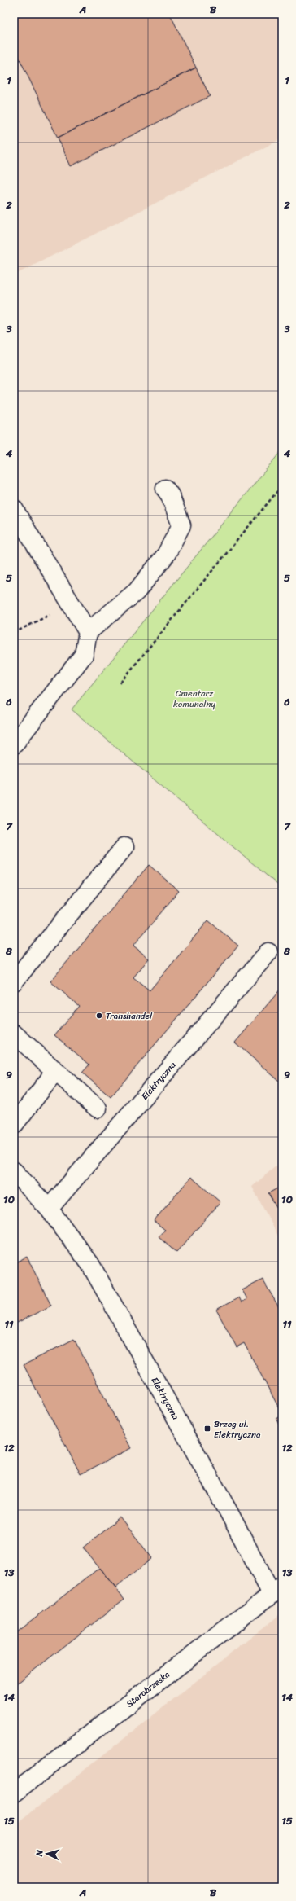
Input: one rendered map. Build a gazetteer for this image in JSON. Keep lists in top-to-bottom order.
{
  "streets": {
    "street": ["Elektryczna", "Starobrzeska"]
  },
  "crossings": [
    ["Elektryczna", "Starobrzeska"]
  ],
  "parks": ["Cmentarz komunalny"],
  "places": {
    "other": ["Transhandel"],
    "transit": ["Brzeg ul. Elektryczna"]
  },
  "north": "left",
  "grid": {
    "columns": ["A", "B"],
    "rows": [
      "1",
      "2",
      "3",
      "4",
      "5",
      "6",
      "7",
      "8",
      "9",
      "10",
      "11",
      "12",
      "13",
      "14",
      "15"
    ]
  }
}
